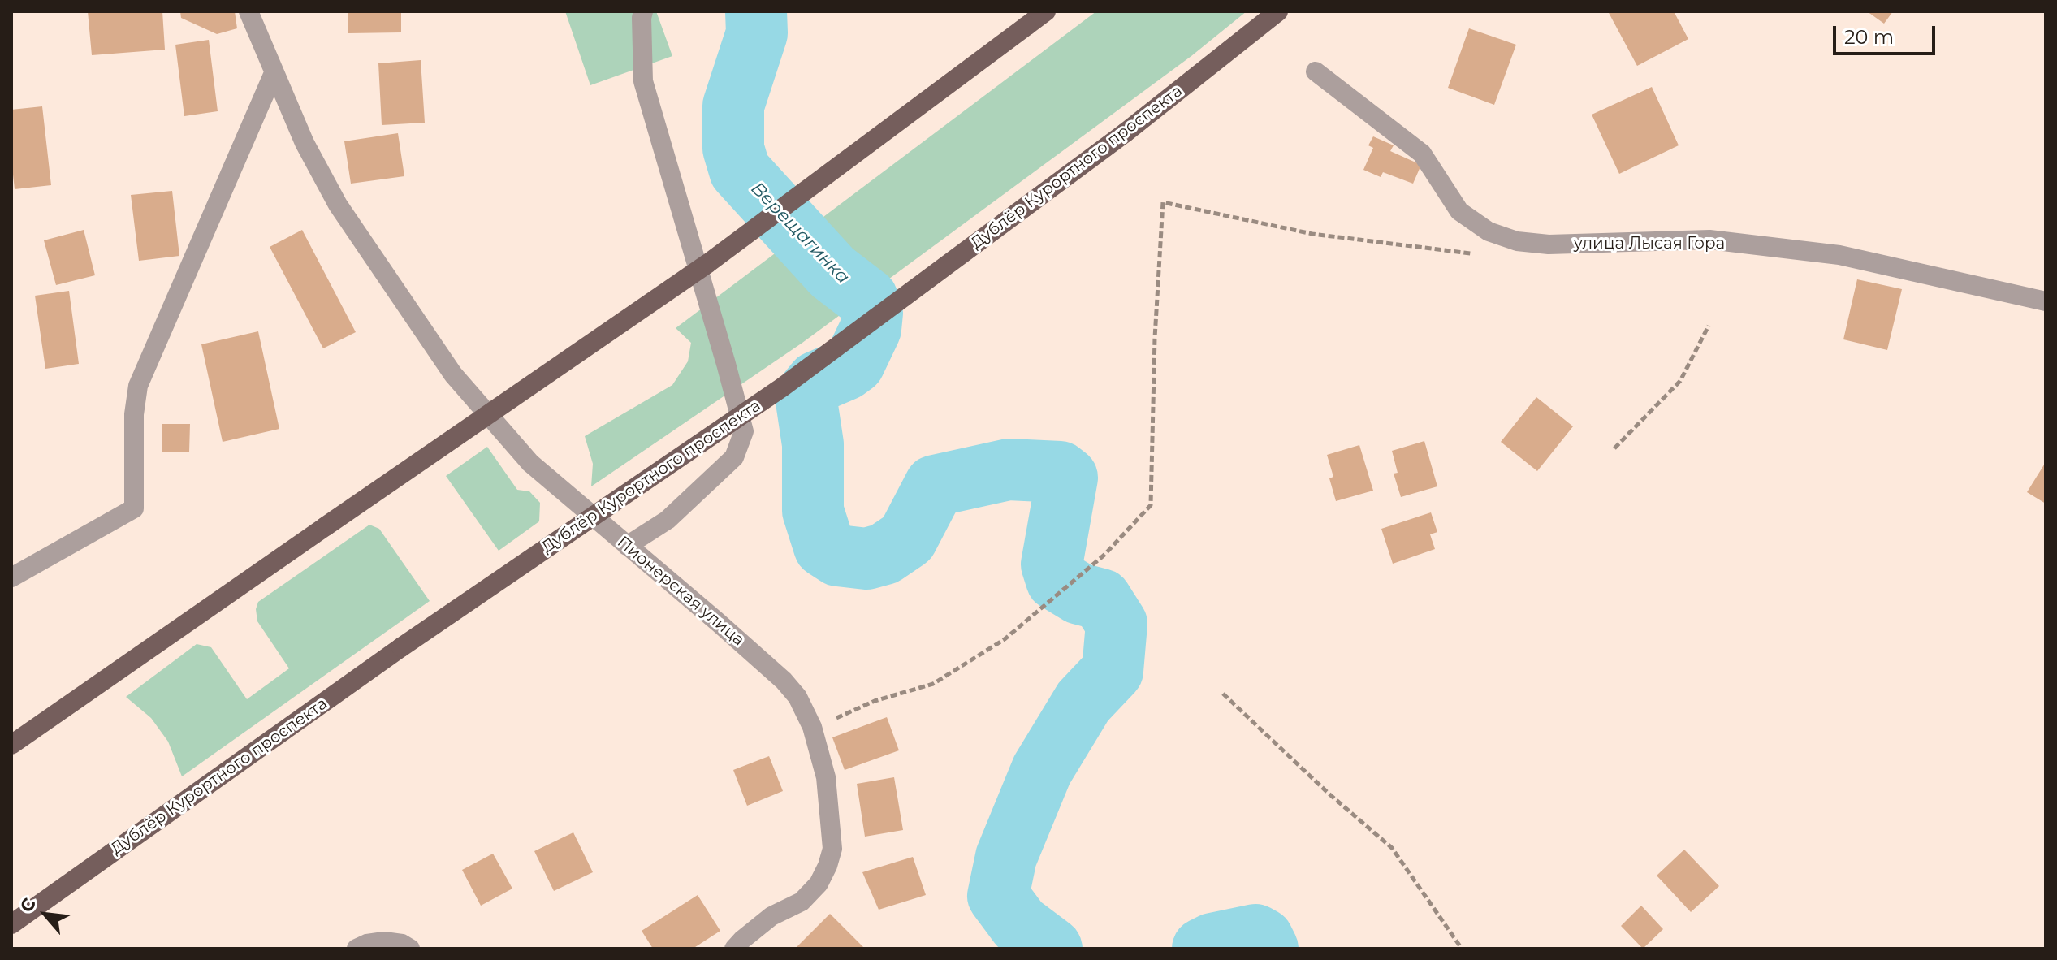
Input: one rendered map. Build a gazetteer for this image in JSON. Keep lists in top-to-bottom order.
{
  "streets": {
    "main road": ["Дублёр Курортного проспекта"],
    "street": ["улица Лысая Гора", "Пионерская улица"]
  },
  "water": ["Верещагинка"],
  "scale_bar": "20 m",
  "north": "top left"
}
